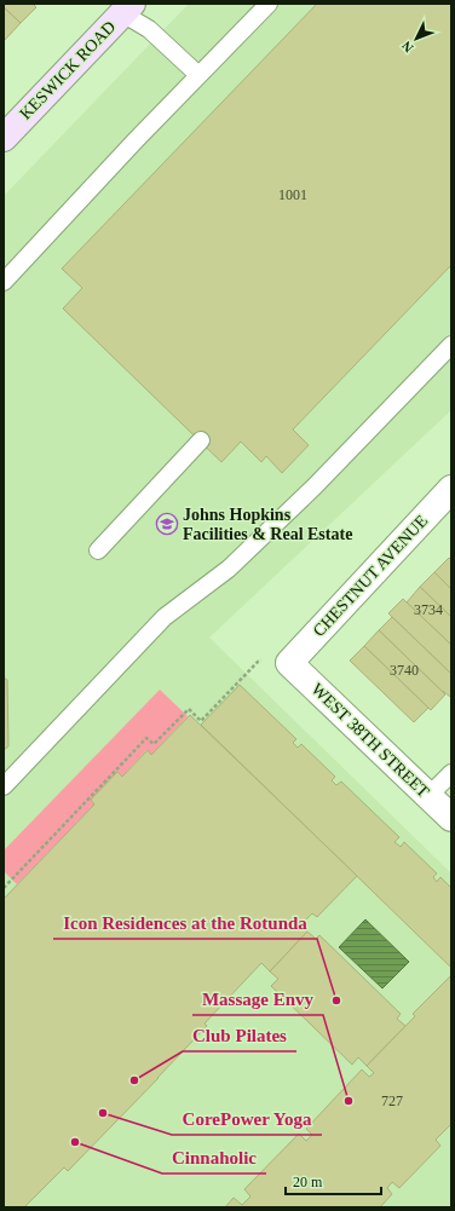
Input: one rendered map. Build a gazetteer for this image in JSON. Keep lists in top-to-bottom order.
{
  "streets": {
    "street": ["KESWICK ROAD", "CHESTNUT AVENUE", "WEST 38TH STREET"]
  },
  "crossings": [
    ["CHESTNUT AVENUE", "WEST 38TH STREET"]
  ],
  "places": {
    "school or university": ["Johns Hopkins Facilities & Real Estate"],
    "other": [
      "Icon Residences at the Rotunda",
      "Club Pilates",
      "Massage Envy",
      "CorePower Yoga",
      "Cinnaholic"
    ]
  },
  "house_numbers": [
    "1001",
    "3734",
    "3740",
    "727"
  ],
  "scale_bar": "20 m",
  "north": "bottom left"
}
